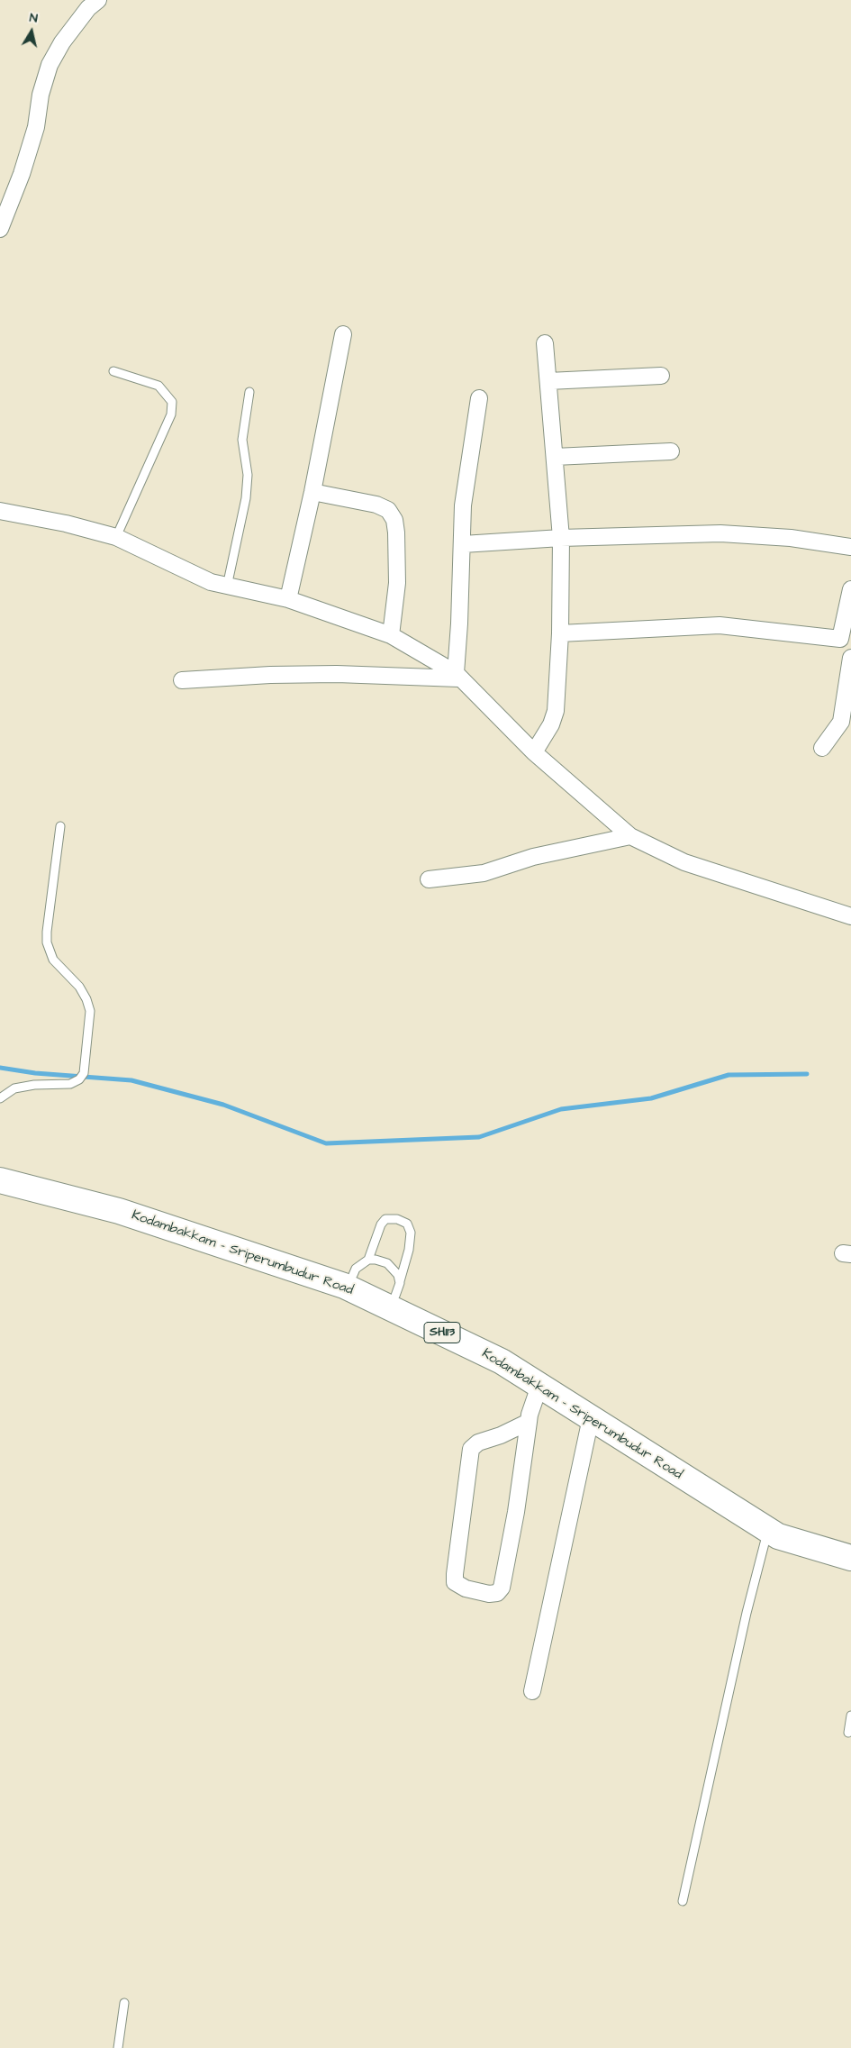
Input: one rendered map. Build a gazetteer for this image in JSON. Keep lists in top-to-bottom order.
{
  "streets": {
    "main road": ["Kodambakkam – Sriperumbudur Road", "SH113"]
  },
  "north": "top"
}
